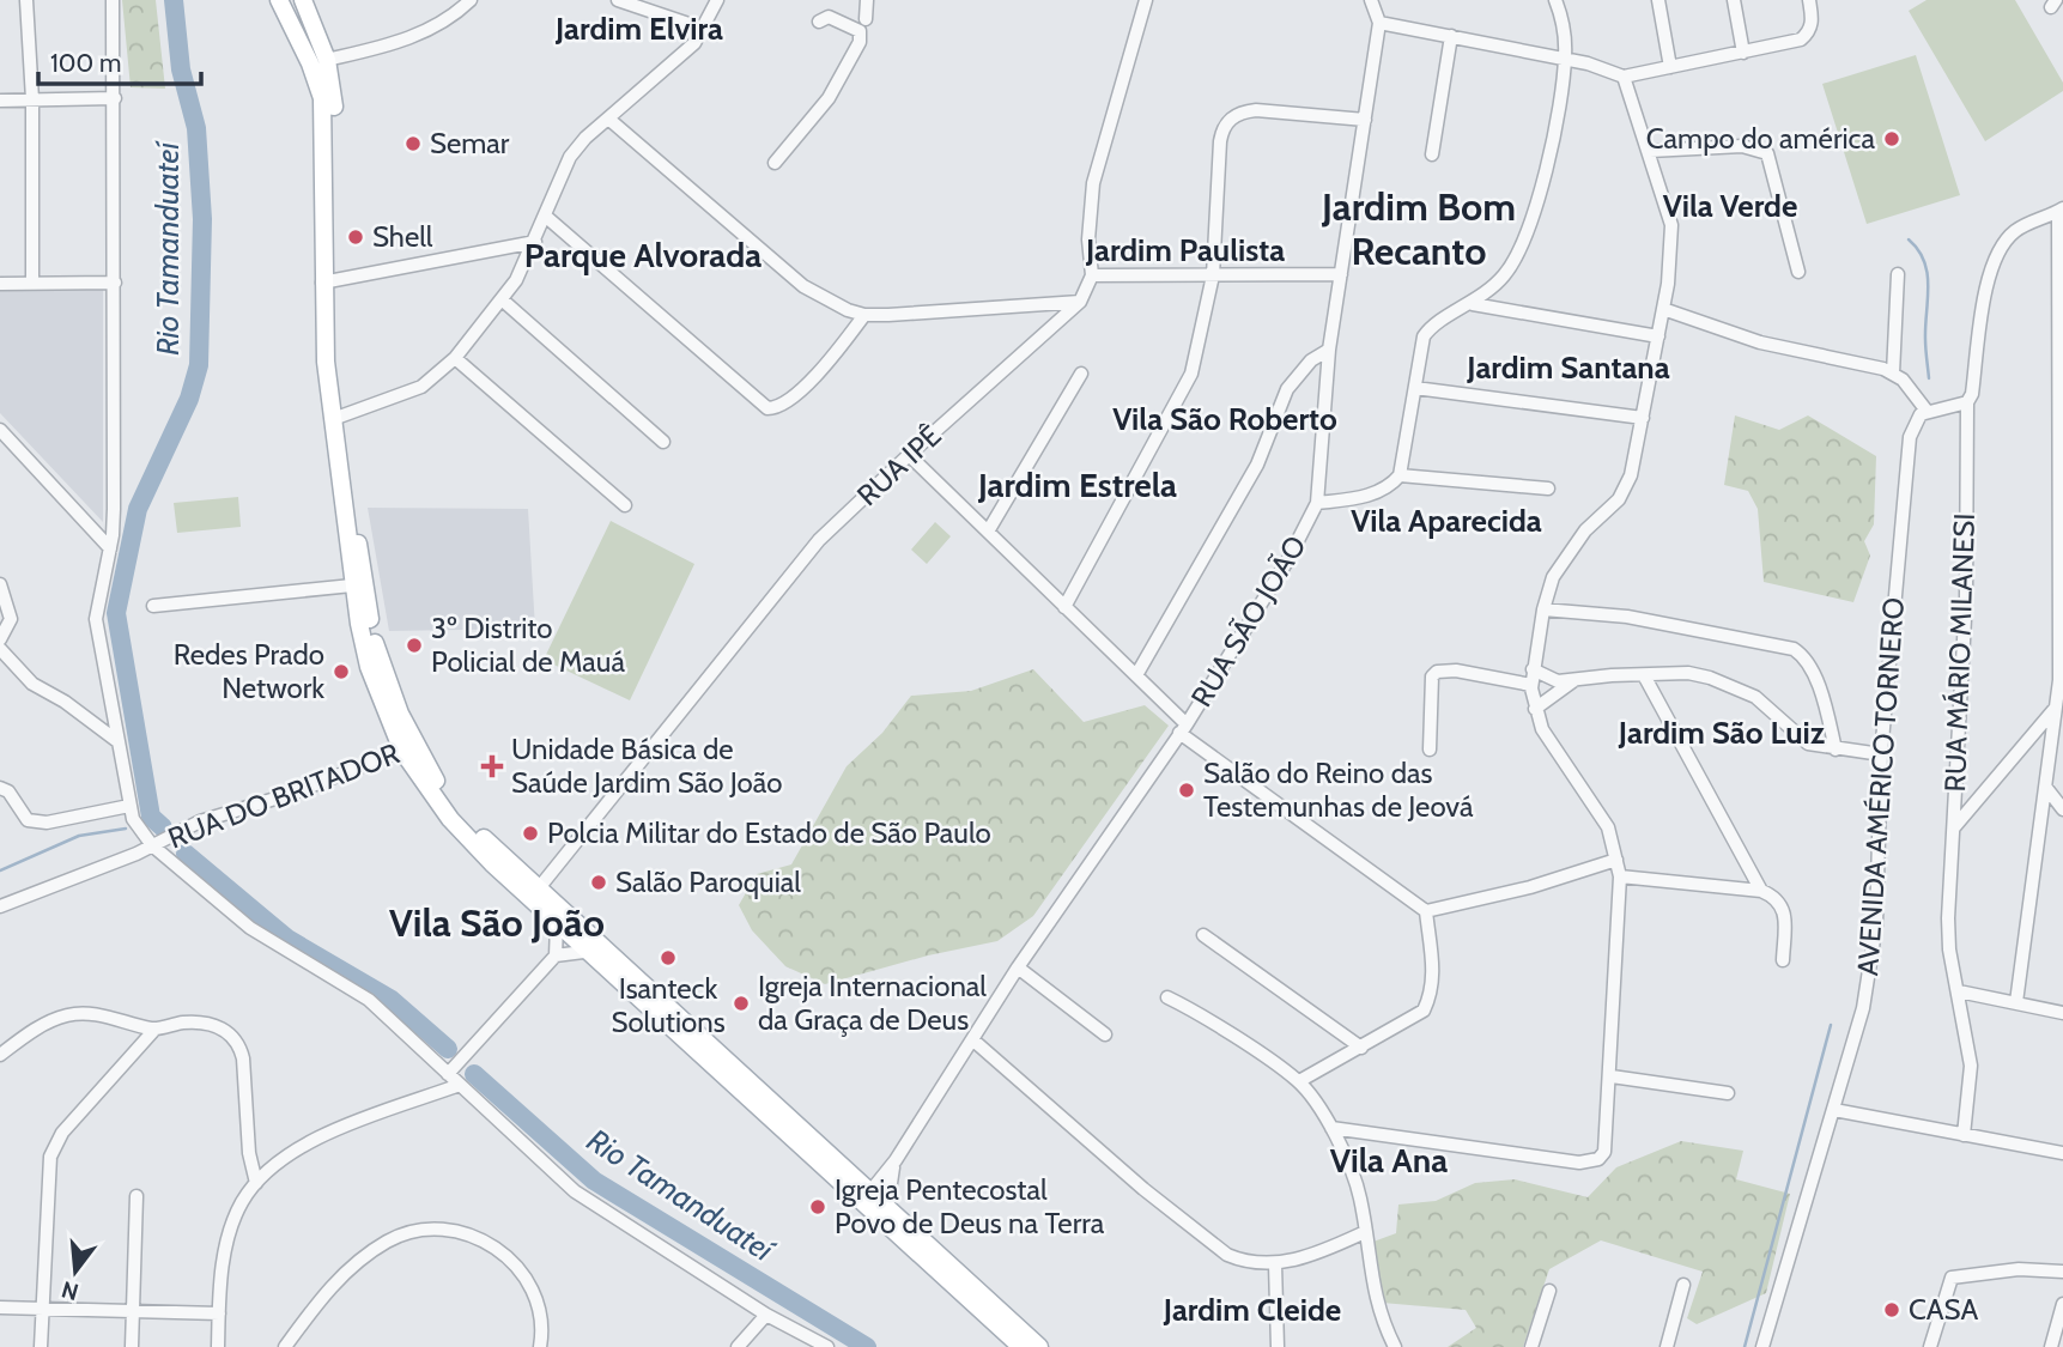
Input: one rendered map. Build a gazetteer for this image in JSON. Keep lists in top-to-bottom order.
{
  "streets": {
    "street": [
      "RUA IPÊ",
      "RUA SÃO JOÃO",
      "RUA MÁRIO MILANESI",
      "AVENIDA AMÉRICO TORNERO",
      "RUA DO BRITADOR"
    ]
  },
  "districts": [
    "Jardim Elvira",
    "Vila Verde",
    "Jardim Bom Recanto",
    "Jardim Paulista",
    "Parque Alvorada",
    "Jardim Santana",
    "Vila São Roberto",
    "Jardim Estrela",
    "Vila Aparecida",
    "Jardim São Luiz",
    "Vila São João",
    "Vila Ana",
    "Jardim Cleide"
  ],
  "water": ["Rio Tamanduateí"],
  "places": {
    "other": [
      "Campo do américa",
      "Semar",
      "Shell",
      "3º Distrito Policial de Mauá",
      "Redes Prado Network",
      "Salão do Reino das Testemunhas de Jeová",
      "Polcia Militar do Estado de São Paulo",
      "Salão Paroquial",
      "Isanteck Solutions",
      "Igreja Internacional da Graça de Deus",
      "Igreja Pentecostal Povo de Deus na Terra",
      "CASA"
    ],
    "health": ["Unidade Básica de Saúde Jardim São João"]
  },
  "scale_bar": "100 m",
  "north": "bottom"
}
